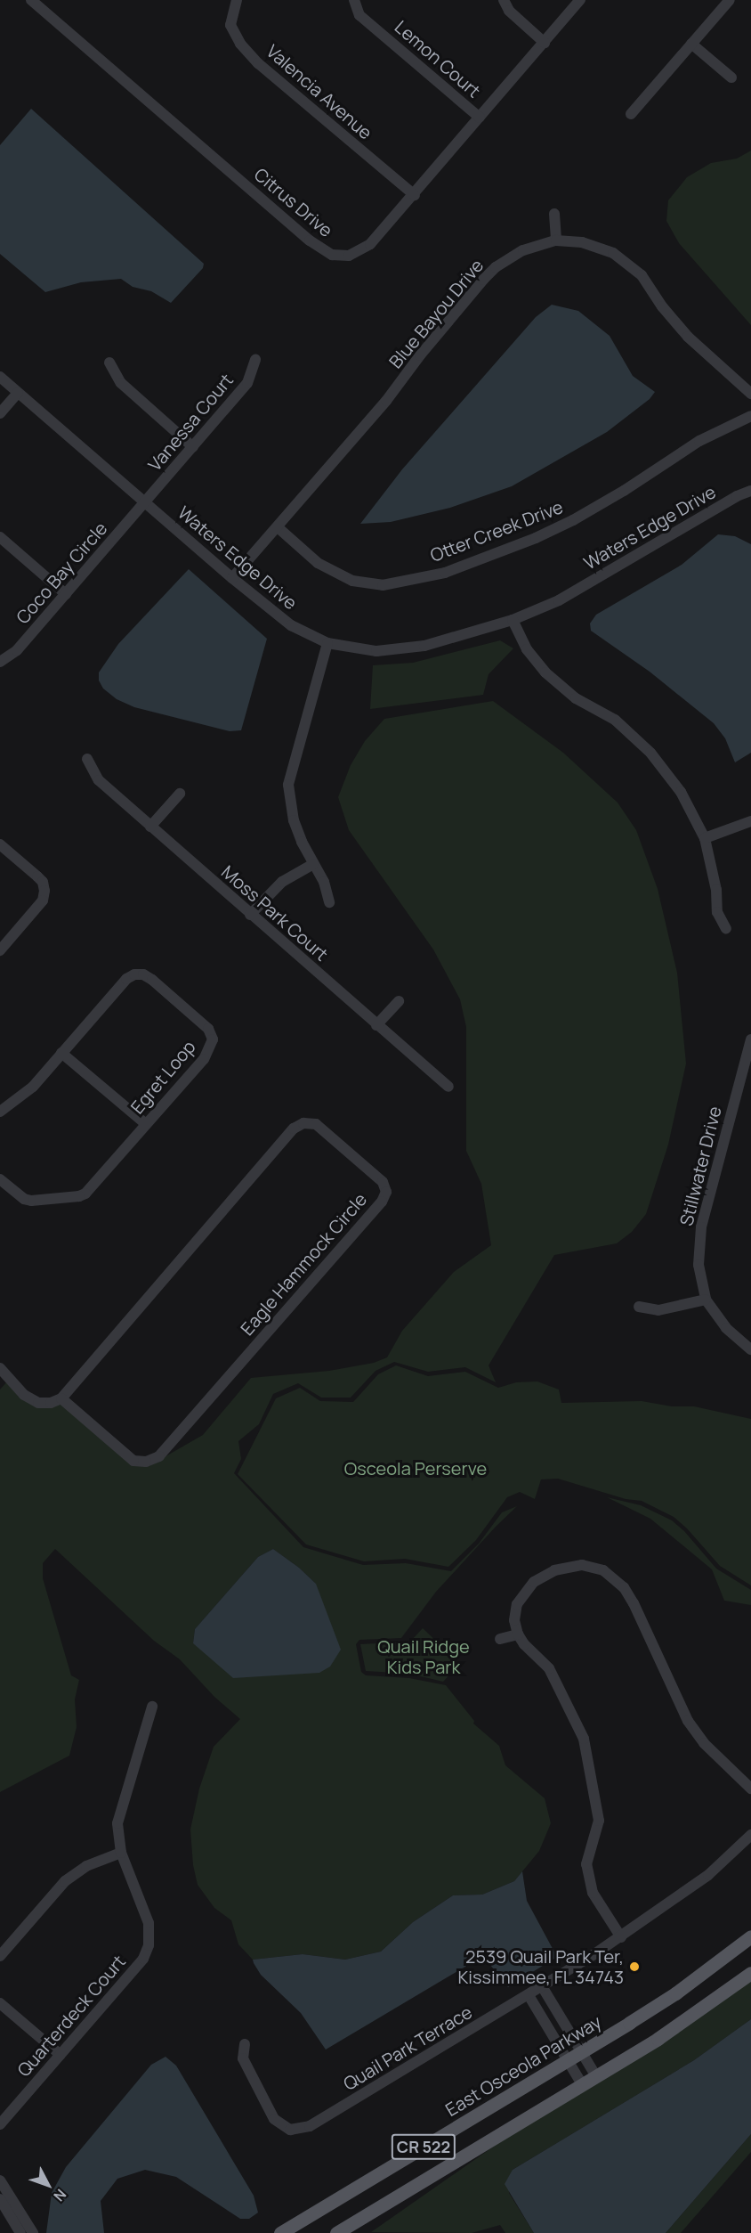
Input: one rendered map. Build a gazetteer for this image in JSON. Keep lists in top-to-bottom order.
{
  "streets": {
    "main road": ["East Osceola Parkway", "CR 522"],
    "street": [
      "Lemon Court",
      "Valencia Avenue",
      "Citrus Drive",
      "Blue Bayou Drive",
      "Vanessa Court",
      "Waters Edge Drive",
      "Otter Creek Drive",
      "Coco Bay Circle",
      "Moss Park Court",
      "Egret Loop",
      "Stillwater Drive",
      "Eagle Hammock Circle",
      "Quarterdeck Court",
      "Quail Park Terrace"
    ]
  },
  "crossings": [
    ["Lemon Court", "Citrus Drive"],
    ["Valencia Avenue", "Citrus Drive"],
    ["Blue Bayou Drive", "Waters Edge Drive"],
    ["Blue Bayou Drive", "Otter Creek Drive"],
    ["Vanessa Court", "Waters Edge Drive"],
    ["Vanessa Court", "Coco Bay Circle"],
    ["Waters Edge Drive", "Coco Bay Circle"]
  ],
  "parks": ["Osceola Perserve", "Quail Ridge Kids Park"],
  "places": ["2539 Quail Park Ter, Kissimmee, FL 34743"],
  "north": "bottom right"
}
